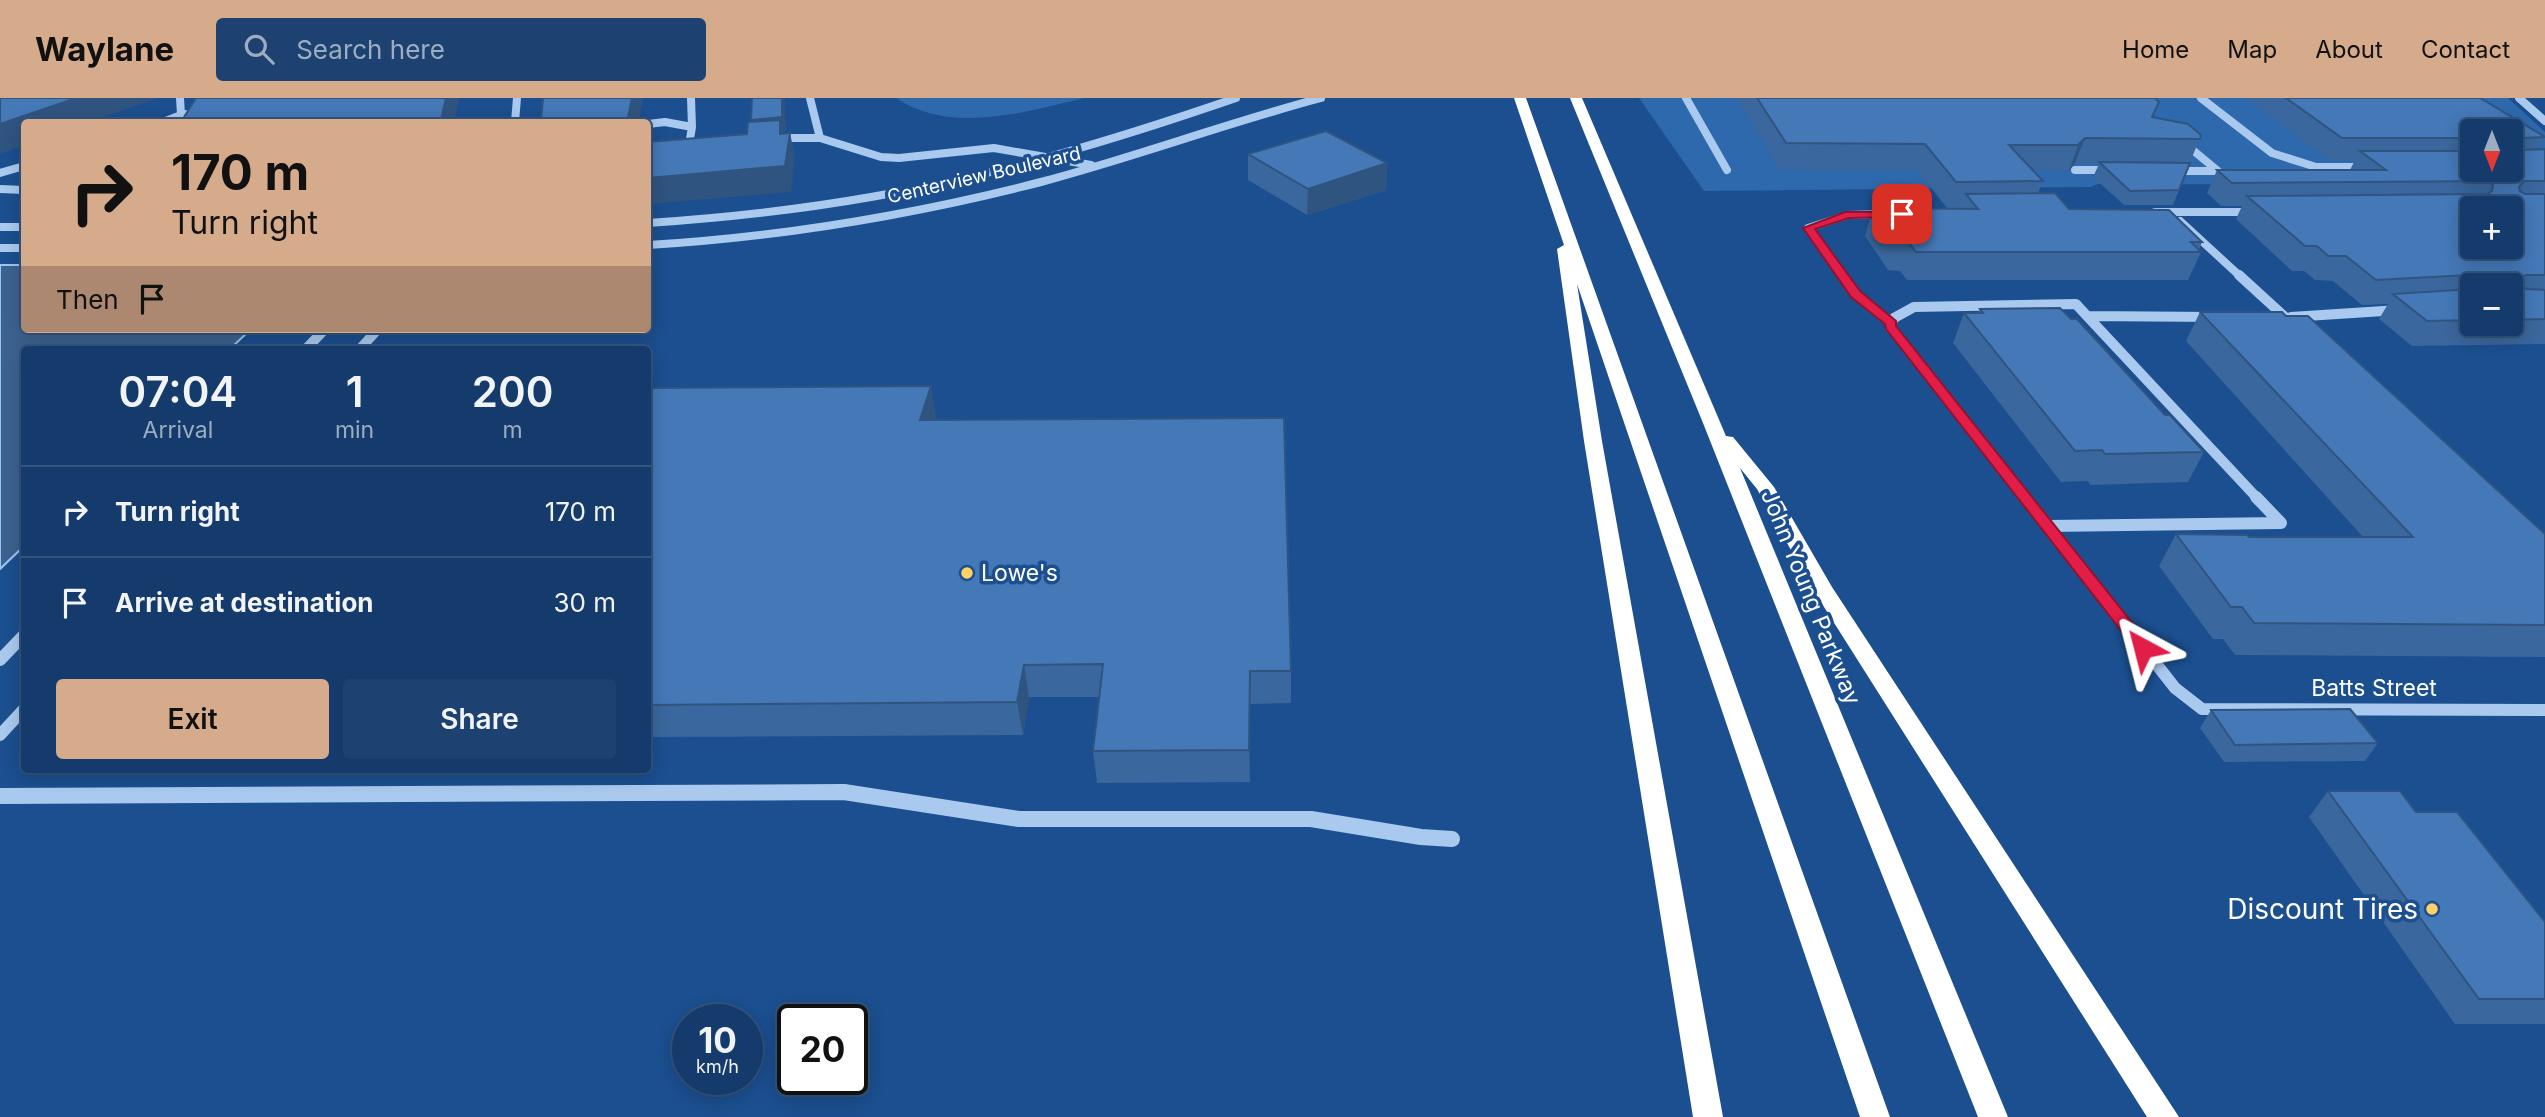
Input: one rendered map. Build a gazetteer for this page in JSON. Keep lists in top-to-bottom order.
{
  "streets": {
    "highway": ["John Young Parkway"],
    "street": ["Centerview Boulevard", "Batts Street"]
  },
  "places": ["Lowe's", "Discount Tires"],
  "north": "bottom",
  "page": {
    "header": "Waylane",
    "search": "Search here",
    "nav": [
      "Home",
      "Map",
      "About",
      "Contact"
    ],
    "map_buttons": ["+", "−"],
    "turn": ["170 m", "Turn right"],
    "then": "Then",
    "eta": [
      "07:04",
      "Arrival",
      "1",
      "min",
      "200",
      "m"
    ],
    "list": [
      {
        "name": "Turn right",
        "value": "170 m"
      },
      {
        "name": "Arrive at destination",
        "value": "30 m"
      }
    ],
    "buttons": ["Exit", "Share"],
    "speed": "10 km/h",
    "limit": "20"
  }
}
